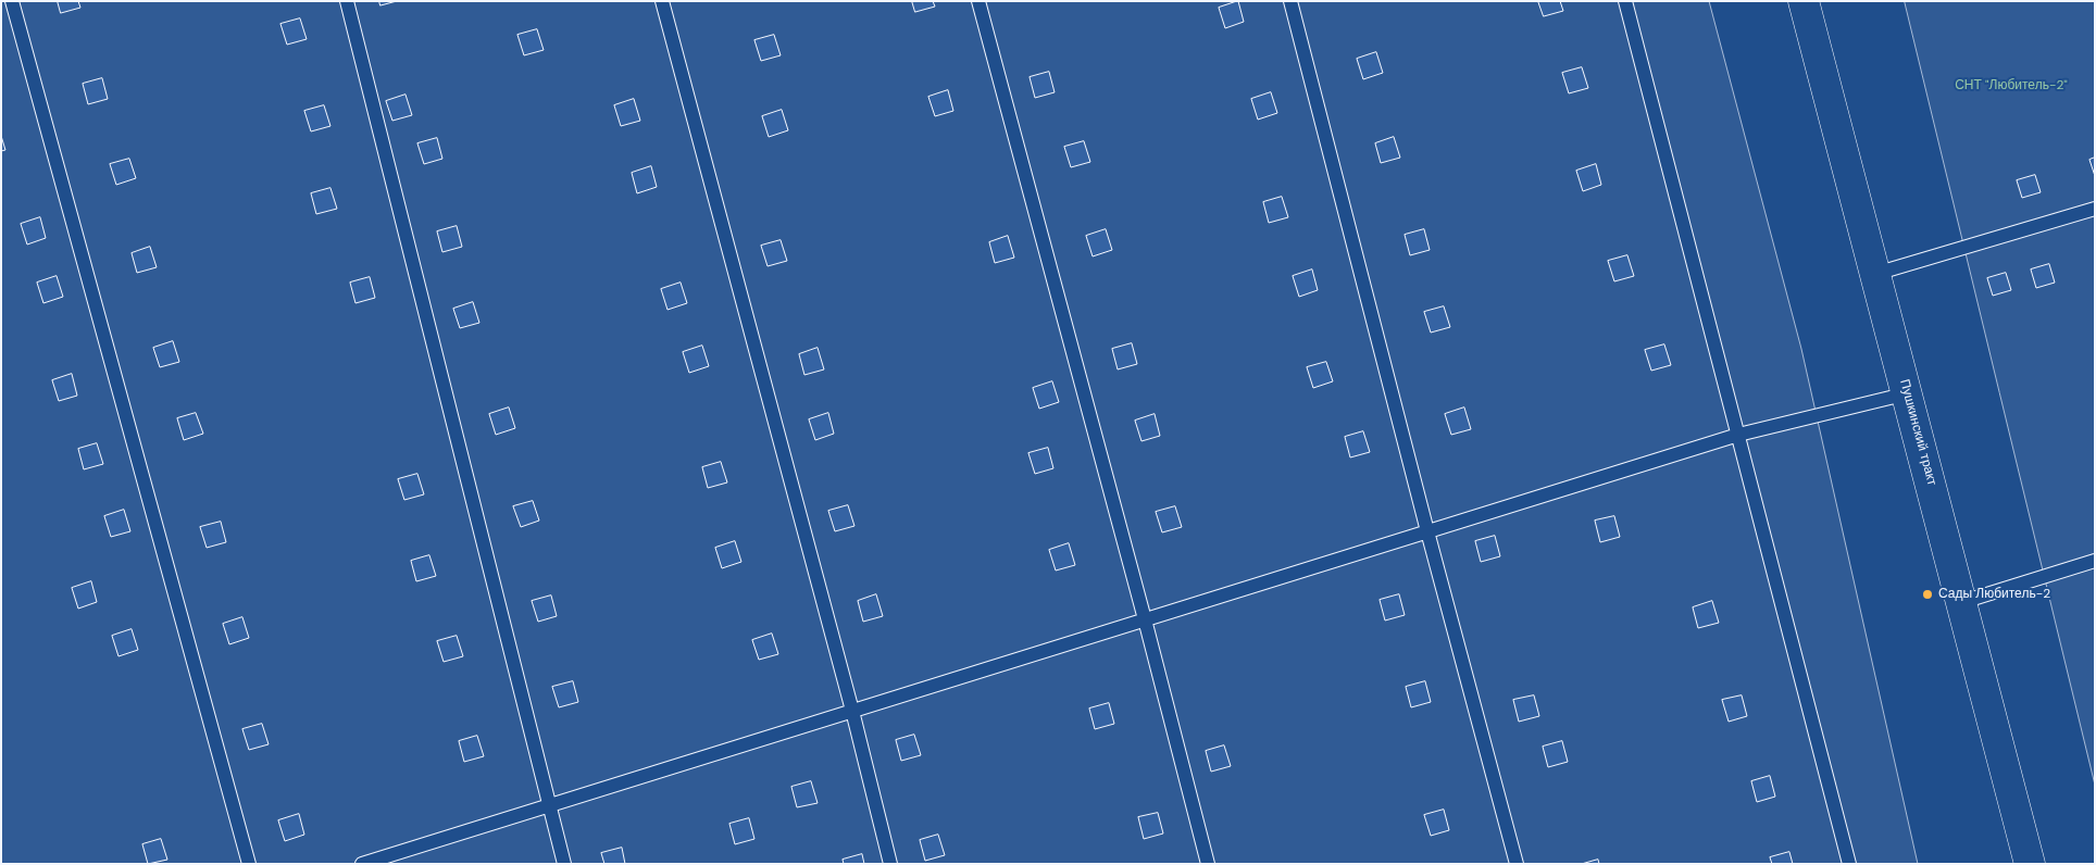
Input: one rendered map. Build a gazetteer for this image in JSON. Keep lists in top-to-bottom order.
{
  "streets": {
    "main road": ["Пушкинский тракт"]
  },
  "parks": ["СНТ \"Любитель-2\""],
  "places": ["Сады Любитель-2"]
}
